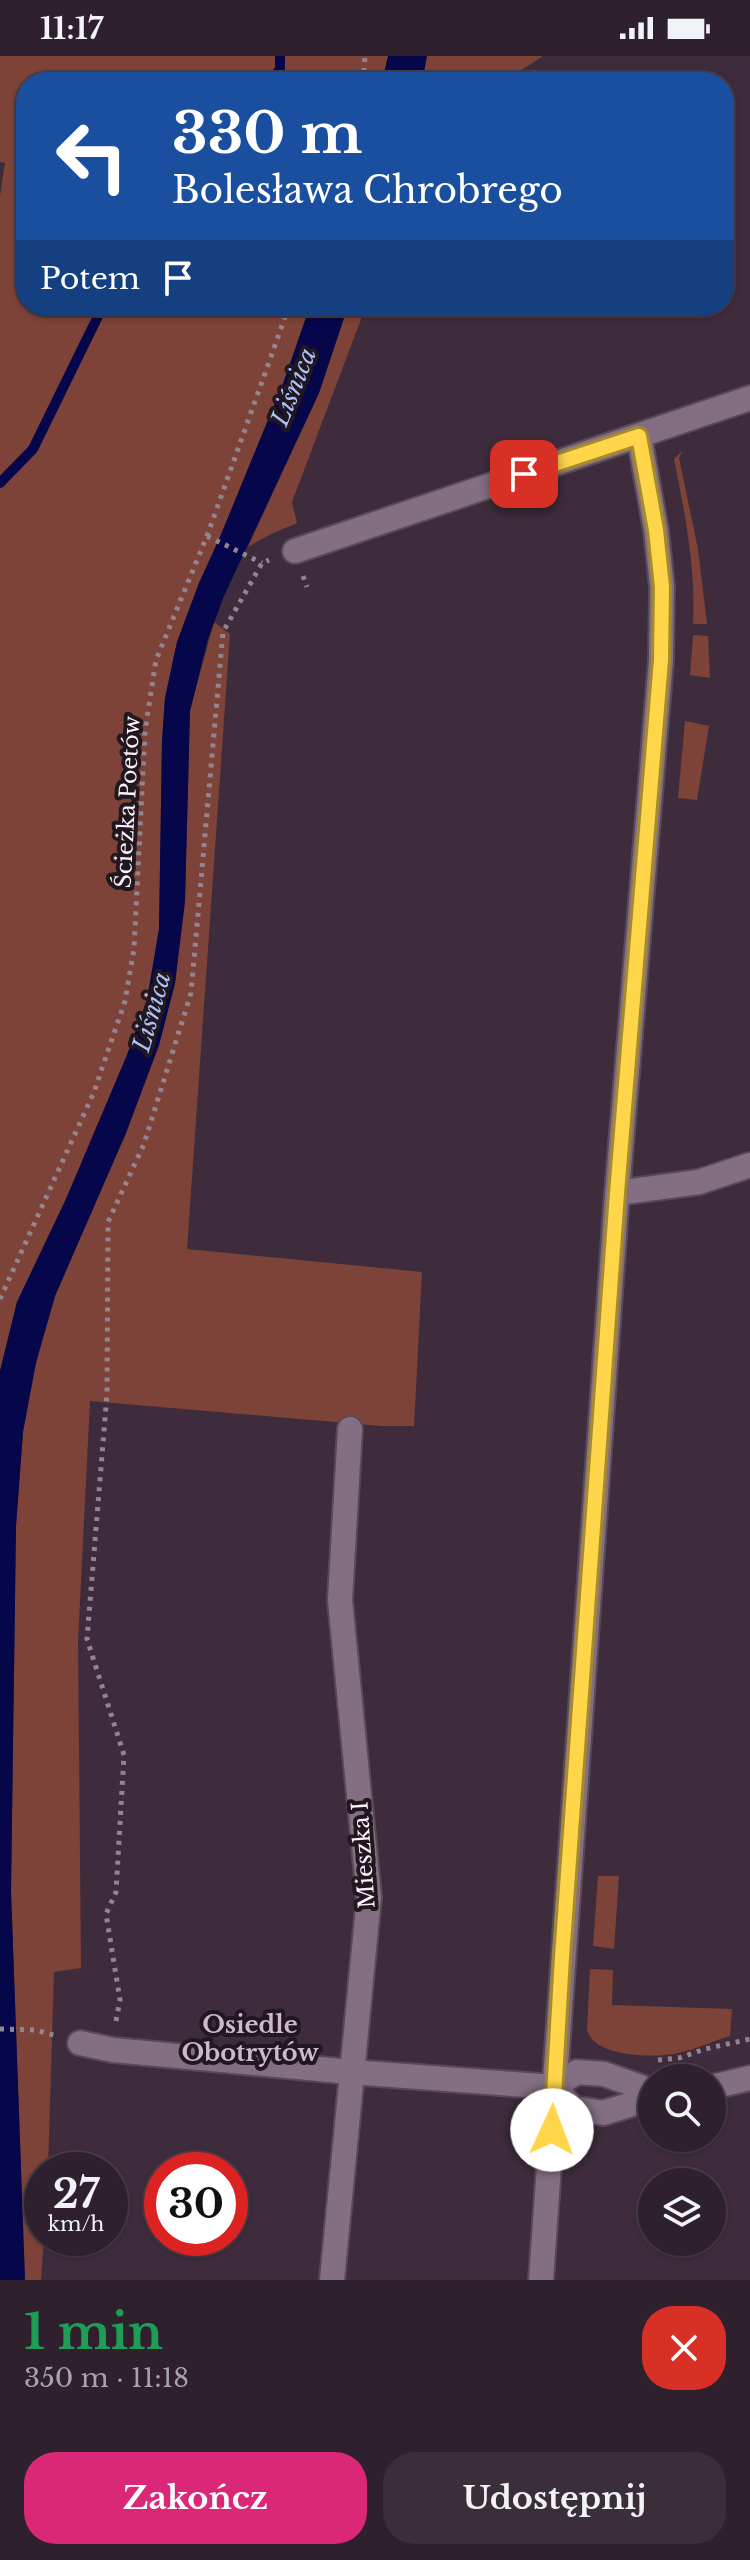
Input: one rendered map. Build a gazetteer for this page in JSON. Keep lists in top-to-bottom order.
{
  "streets": {
    "street": ["Mieszka I"],
    "path": ["Ścieżka Poetów"]
  },
  "districts": ["Osiedle Obotrytów"],
  "water": ["Liśnica"],
  "page": {
    "status": "11:17",
    "turn": ["330 m", "Bolesława Chrobrego"],
    "then": "Potem",
    "speed": "27 km/h",
    "limit": "30",
    "heading": ["1 min", "350 m · 11:18"],
    "buttons": ["Zakończ", "Udostępnij"]
  }
}
